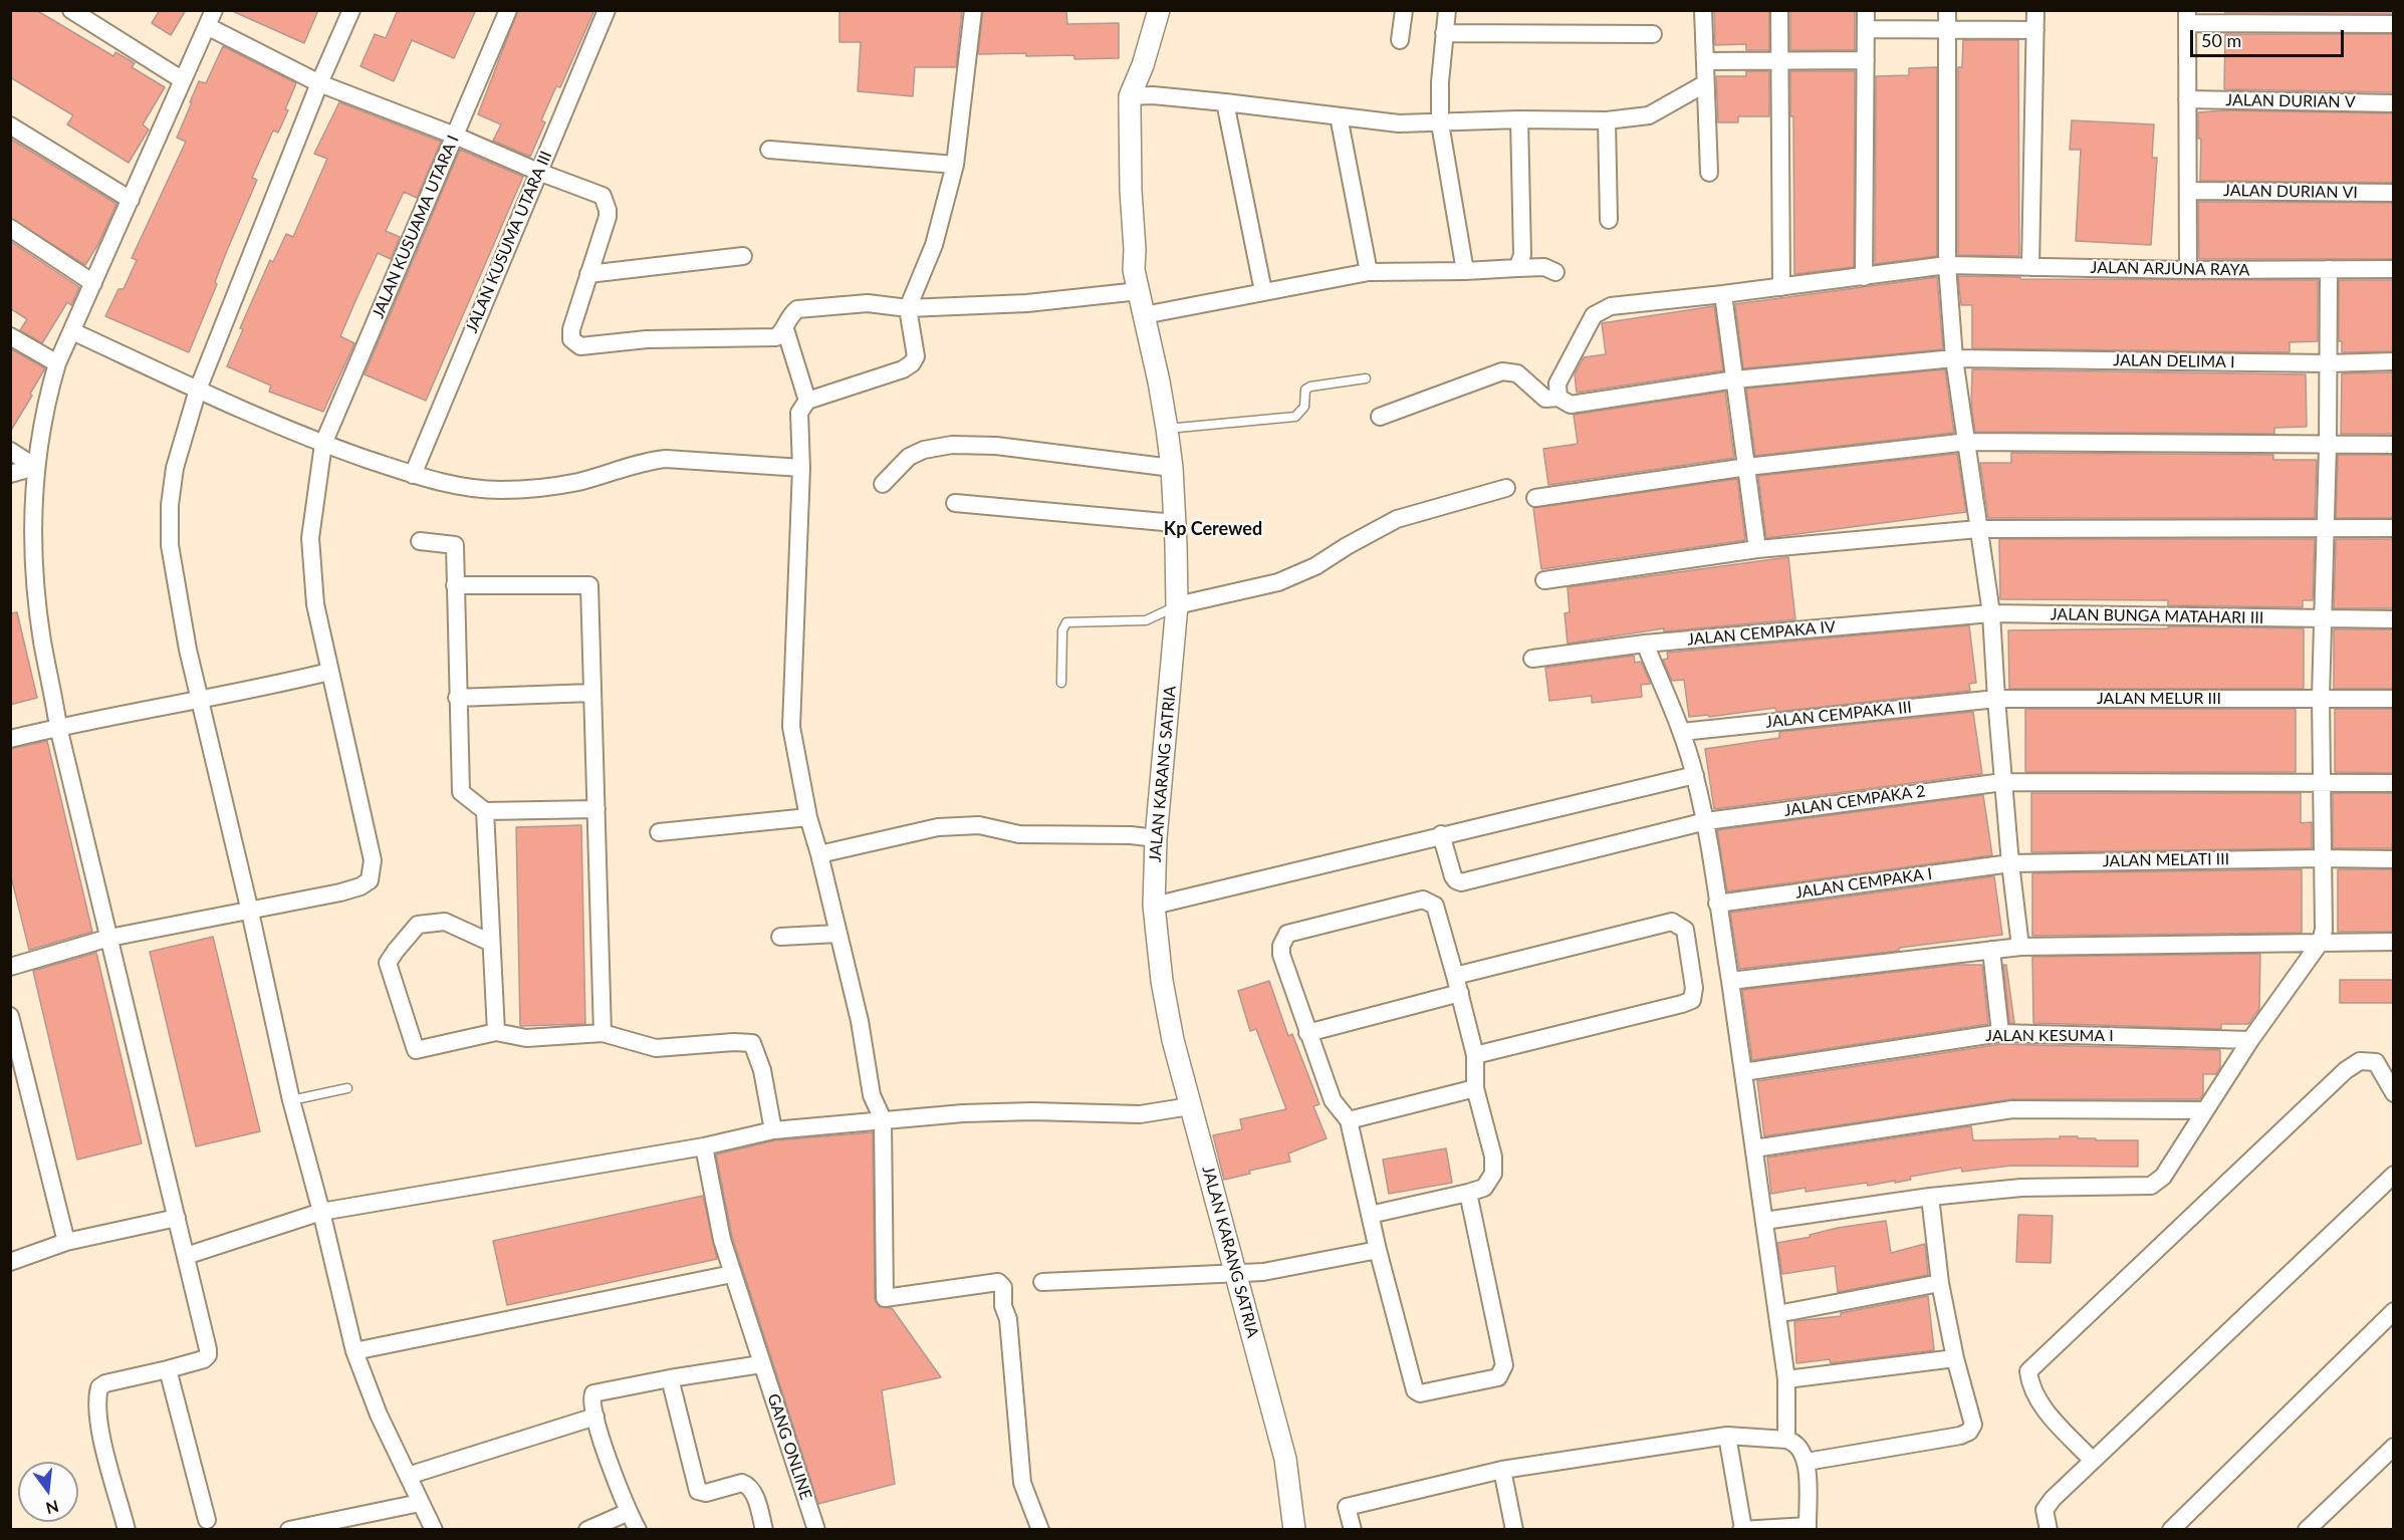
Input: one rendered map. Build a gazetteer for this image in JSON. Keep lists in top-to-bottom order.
{
  "streets": {
    "street": [
      "JALAN DURIAN V",
      "JALAN DURIAN VI",
      "JALAN KUSUAMA UTARA I",
      "JALAN KUSUMA UTARA III",
      "JALAN ARJUNA RAYA",
      "JALAN DELIMA I",
      "JALAN BUNGA MATAHARI III",
      "JALAN CEMPAKA IV",
      "JALAN MELUR III",
      "JALAN CEMPAKA III",
      "JALAN KARANG SATRIA",
      "JALAN CEMPAKA 2",
      "JALAN MELATI III",
      "JALAN CEMPAKA I",
      "JALAN KESUMA I",
      "GANG ONLINE"
    ]
  },
  "crossings": [
    ["JALAN ARJUNA RAYA", "JALAN DELIMA I"],
    ["JALAN BUNGA MATAHARI III", "JALAN CEMPAKA IV"],
    ["JALAN MELUR III", "JALAN CEMPAKA III"],
    ["JALAN MELATI III", "JALAN CEMPAKA I"]
  ],
  "districts": ["Kp Cerewed"],
  "scale_bar": "50 m",
  "north": "bottom"
}
